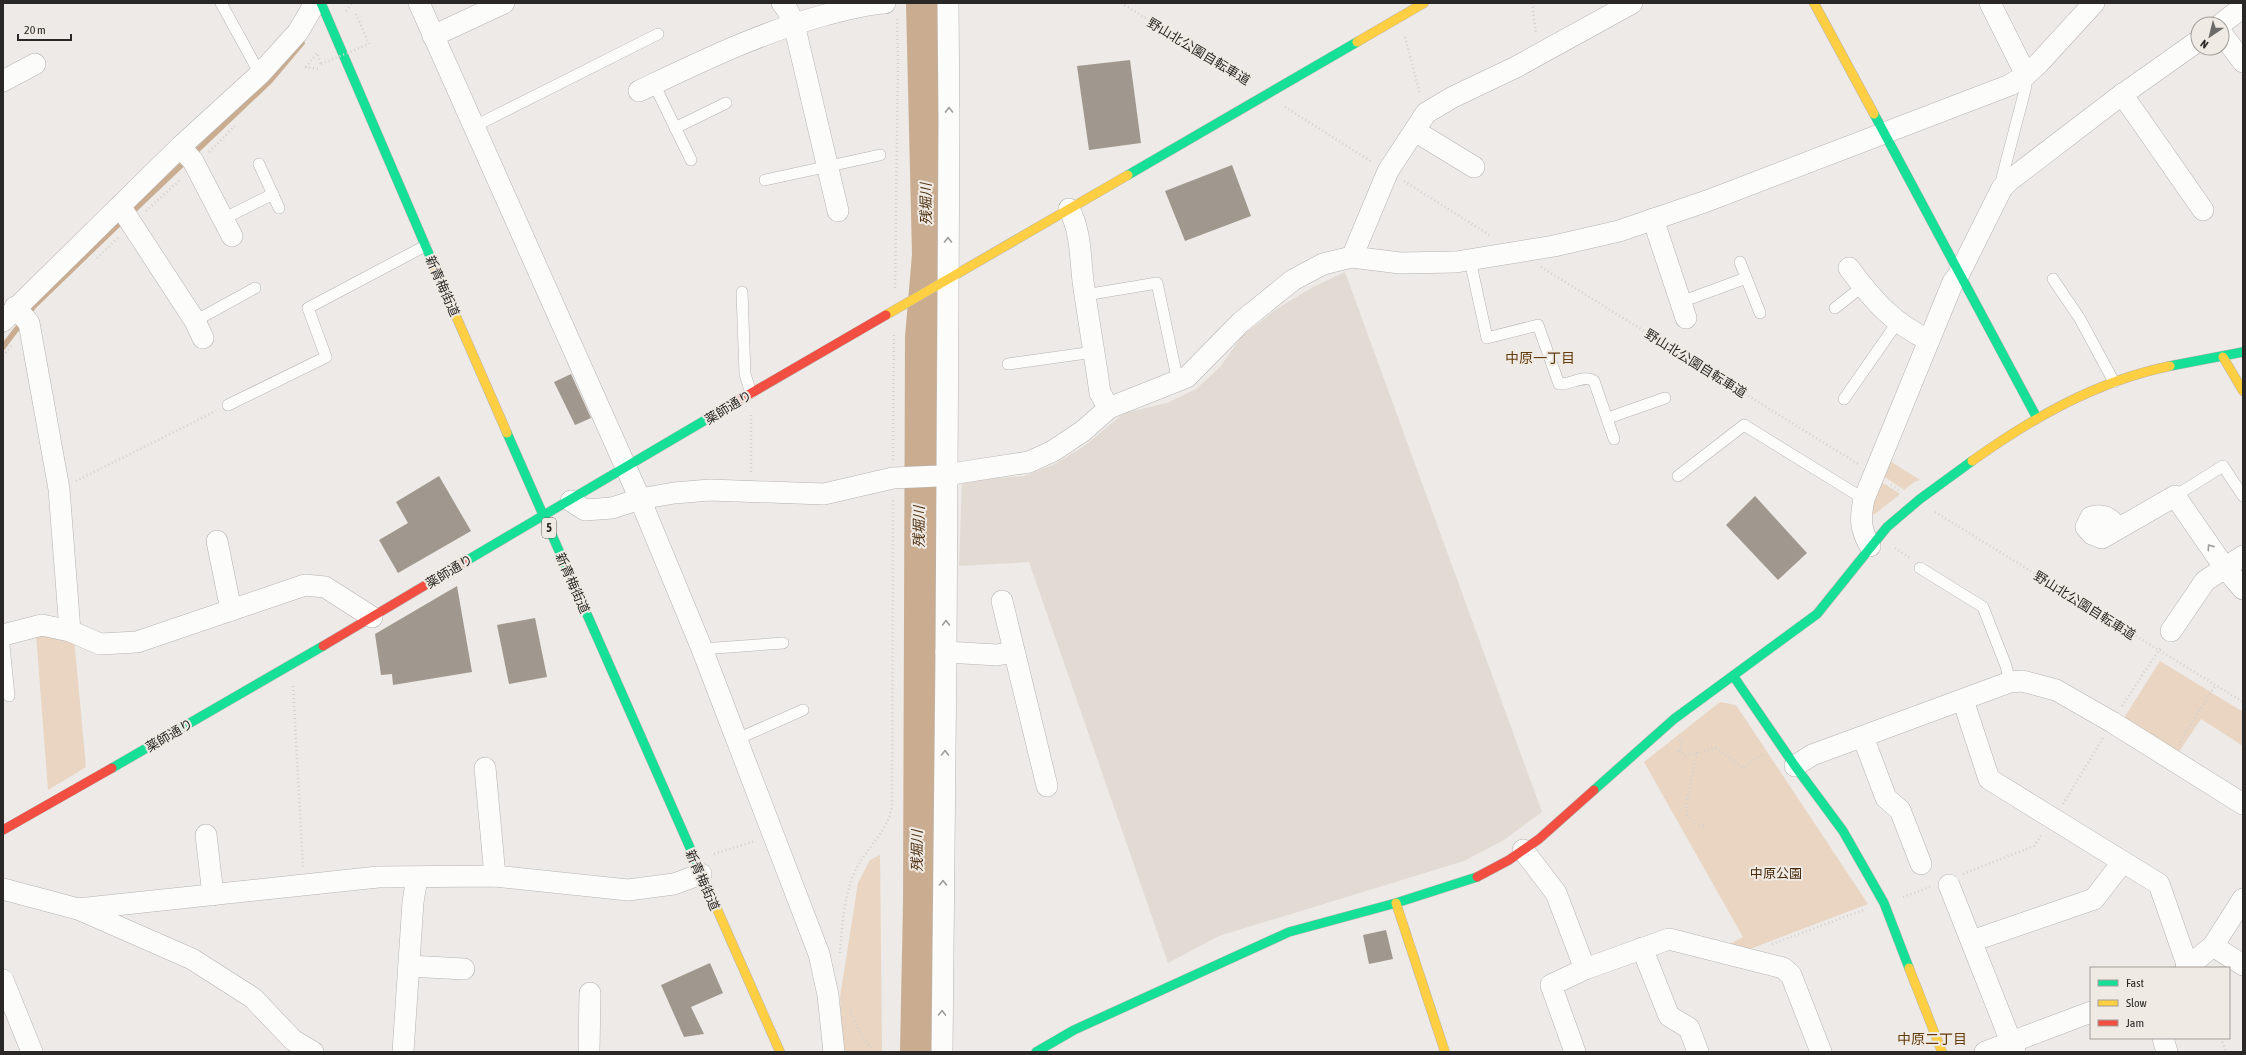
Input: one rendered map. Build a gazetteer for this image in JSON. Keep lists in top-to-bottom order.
{
  "streets": {
    "street": ["新青梅街道", "薬師通り", "5"],
    "path": ["野山北公園自転車道"]
  },
  "crossings": [
    ["新青梅街道", "薬師通り"]
  ],
  "districts": ["中原一丁目", "中原二丁目"],
  "water": ["残堀川"],
  "parks": ["中原公園"],
  "legend": ["Fast", "Slow", "Jam"],
  "scale_bar": "20 m",
  "north": "bottom left"
}
